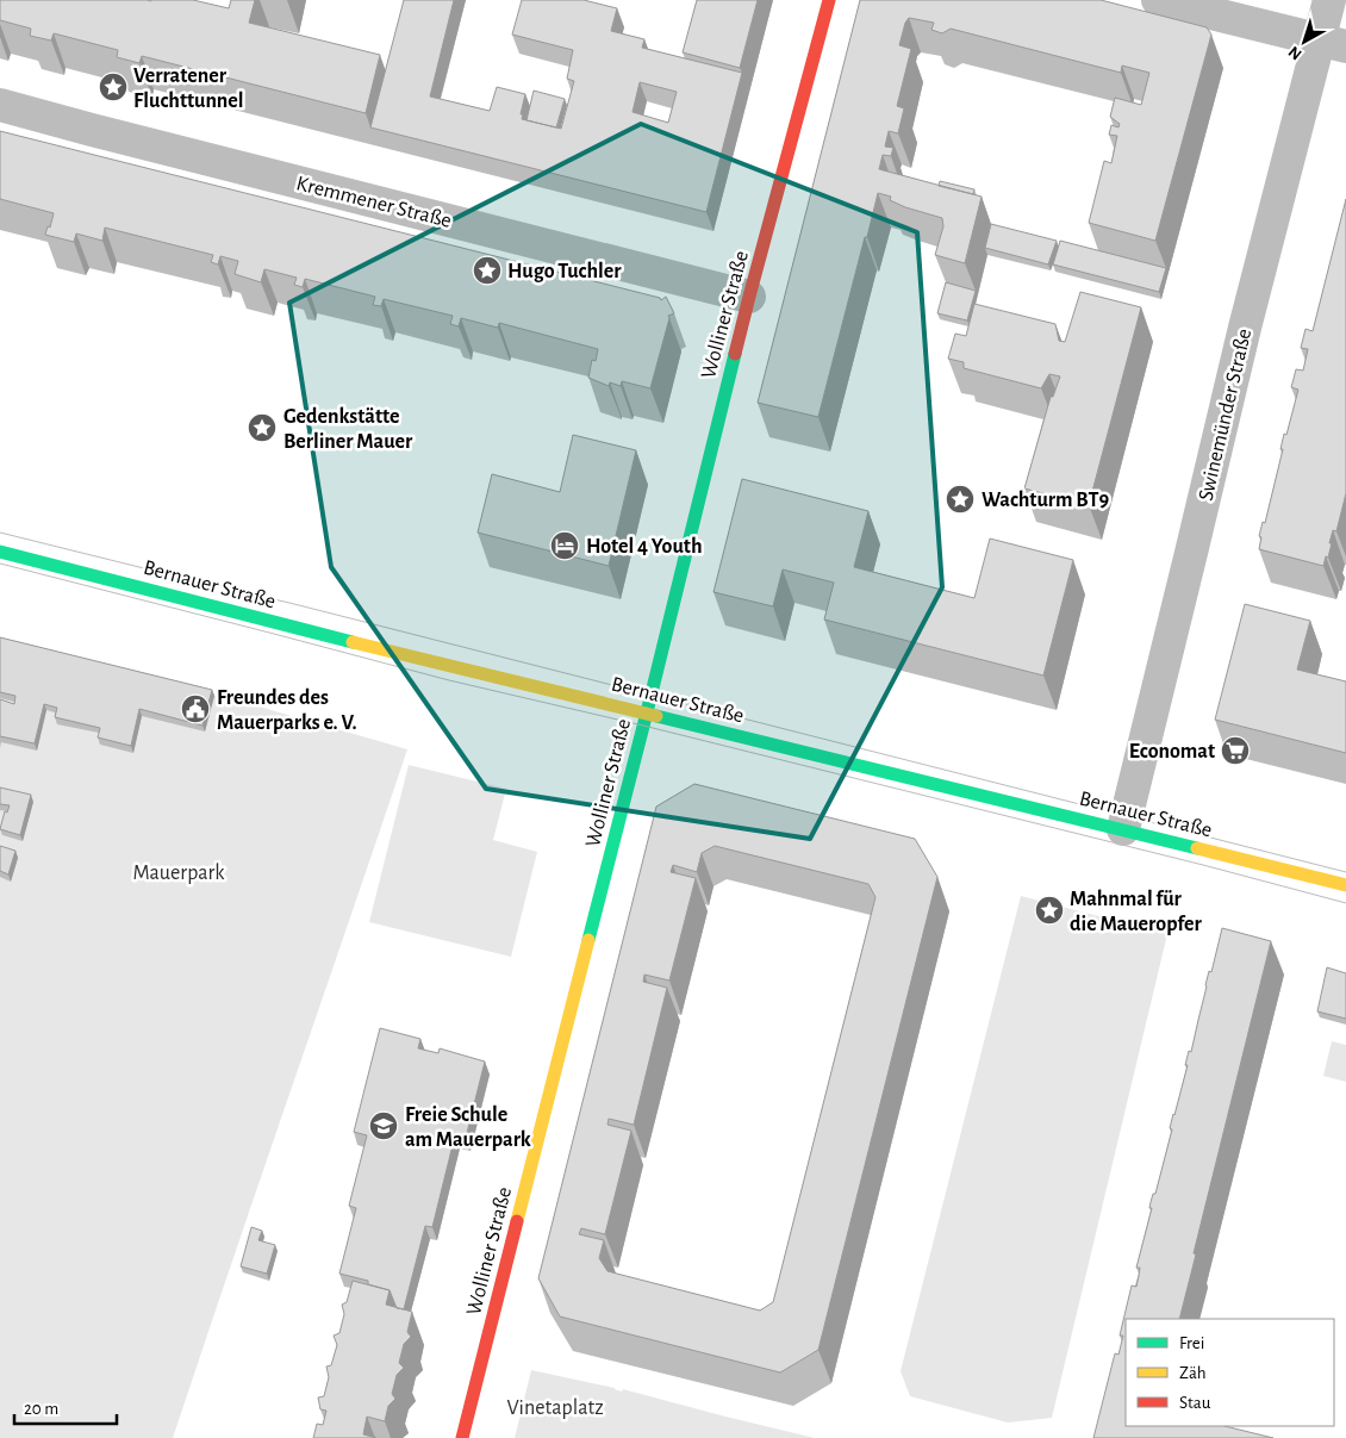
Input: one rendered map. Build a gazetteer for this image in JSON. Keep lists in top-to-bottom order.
{
  "streets": {
    "street": [
      "Kremmener Straße",
      "Wolliner Straße",
      "Swinemünder Straße",
      "Bernauer Straße"
    ]
  },
  "crossings": [
    ["Kremmener Straße", "Wolliner Straße"],
    ["Wolliner Straße", "Bernauer Straße"],
    ["Swinemünder Straße", "Bernauer Straße"]
  ],
  "parks": ["Mauerpark", "Vinetaplatz"],
  "places": {
    "place": [
      "Verratener Fluchttunnel",
      "Hugo Tuchler",
      "Gedenkstätte Berliner Mauer",
      "Wachturm BT9",
      "Mahnmal für die Maueropfer"
    ],
    "hotel": ["Hotel 4 Youth"],
    "public building": ["Freundes des Mauerparks e. V."],
    "supermarket": ["Economat"],
    "school or university": ["Freie Schule am Mauerpark"]
  },
  "legend": ["Frei", "Zäh", "Stau"],
  "scale_bar": "20 m",
  "north": "bottom left"
}
